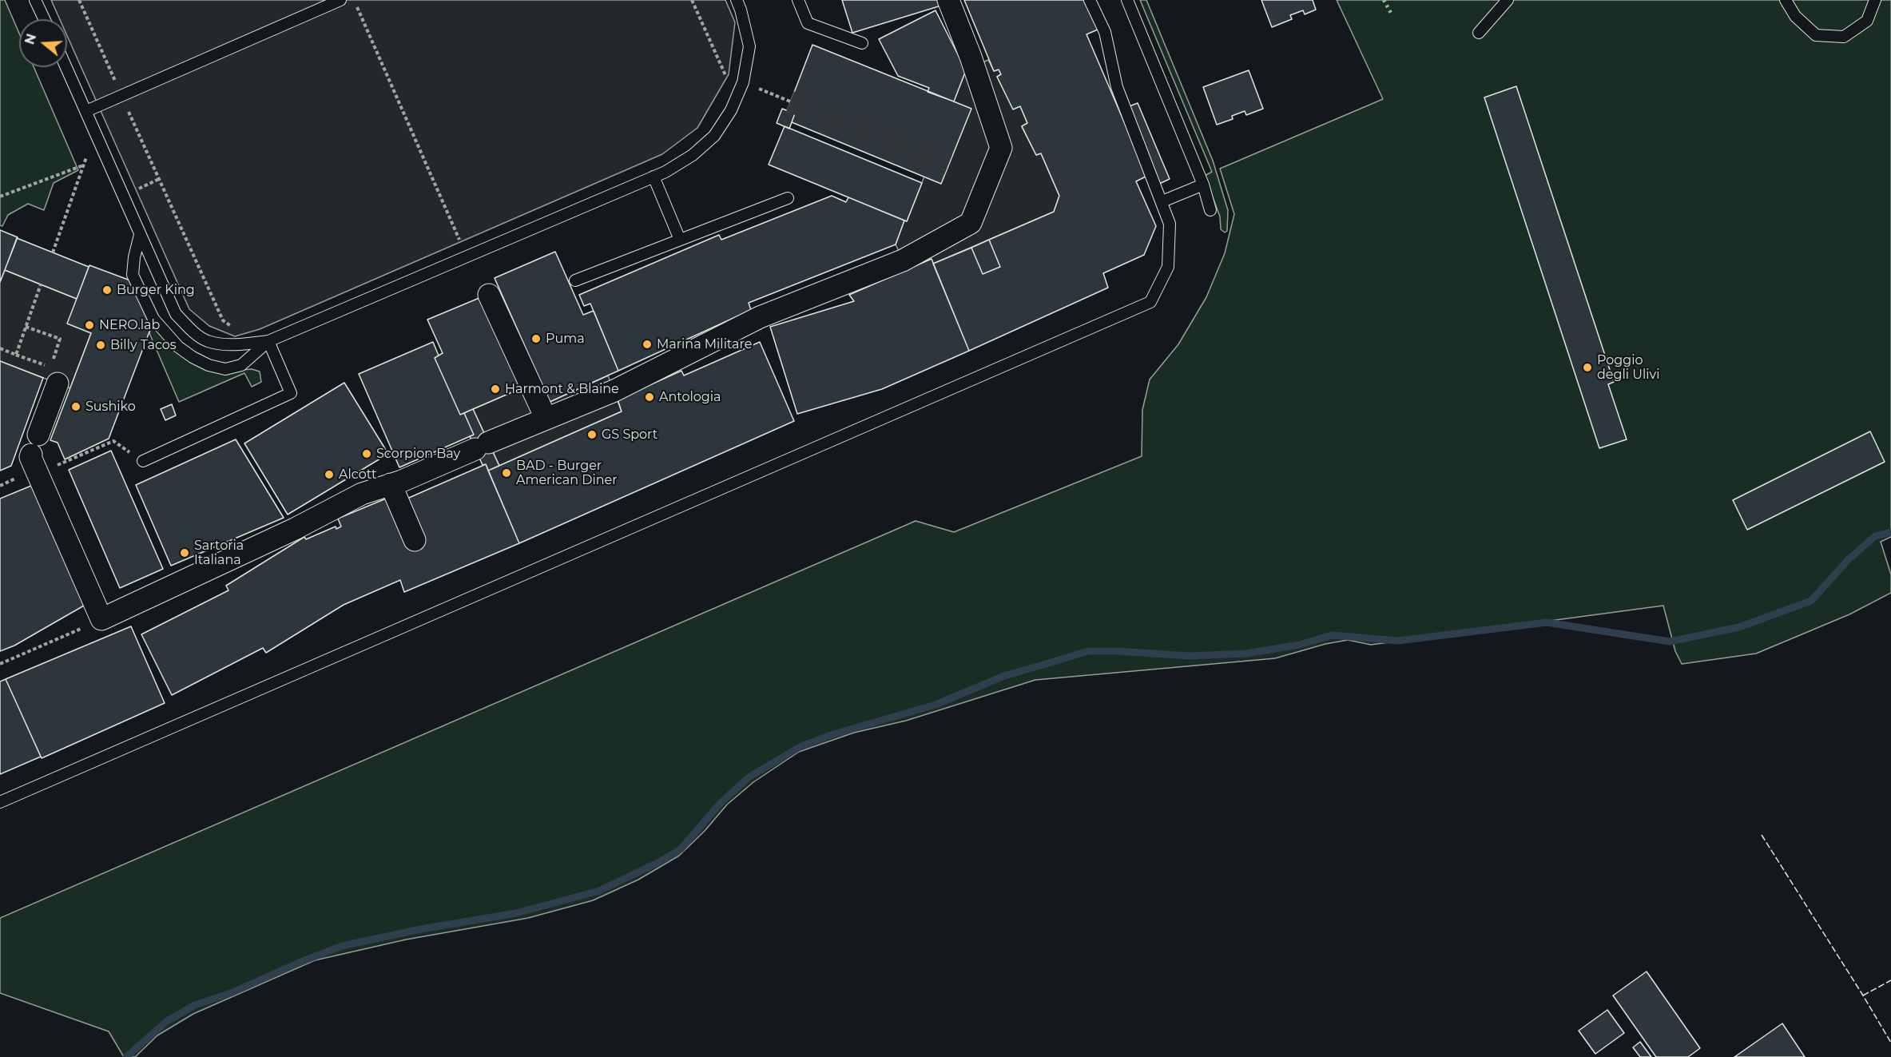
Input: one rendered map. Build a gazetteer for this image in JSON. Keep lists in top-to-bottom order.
{
  "places": [
    "Burger King",
    "NERO.lab",
    "Puma",
    "Marina Militare",
    "Billy Tacos",
    "Poggio degli Ulivi",
    "Harmont & Blaine",
    "Antologia",
    "Sushiko",
    "GS Sport",
    "Scorpion Bay",
    "BAD - Burger American Diner",
    "Alcott",
    "Sartoria Italiana"
  ],
  "north": "left"
}
